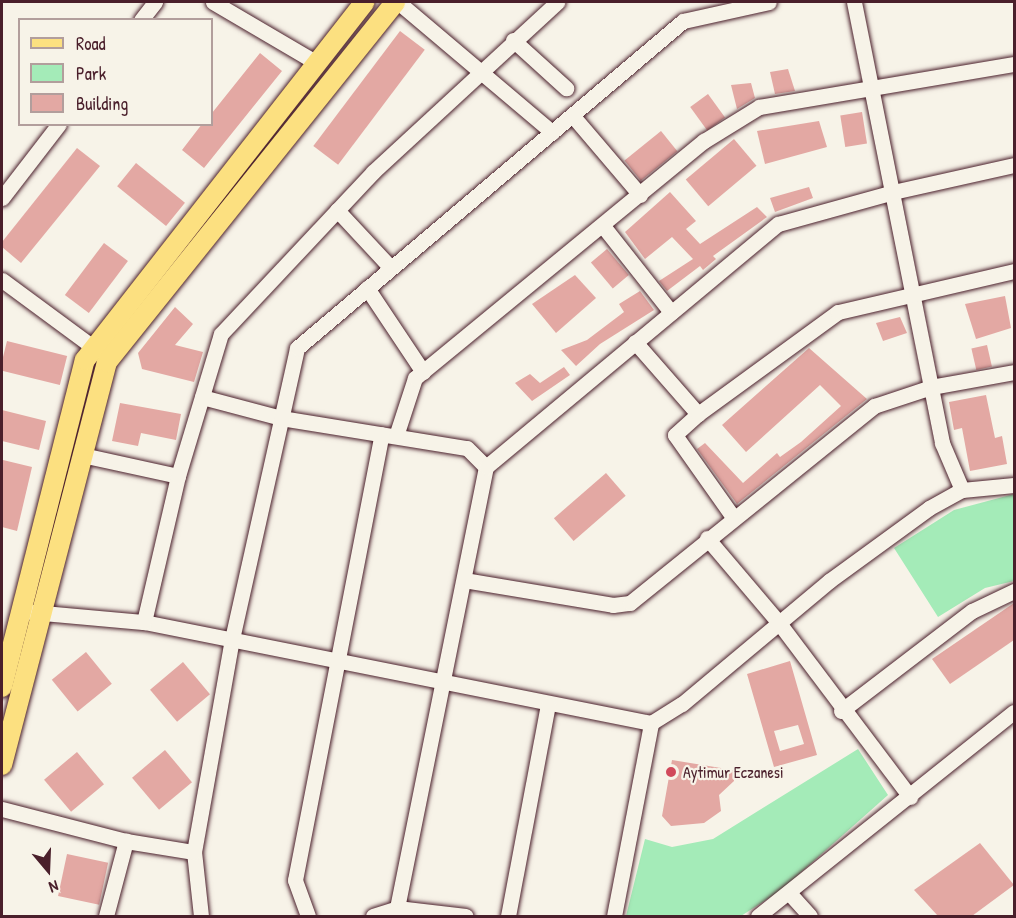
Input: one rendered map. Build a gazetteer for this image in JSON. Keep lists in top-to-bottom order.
{
  "places": ["Aytimur Eczanesi"],
  "legend": ["Road", "Park", "Building"],
  "north": "bottom"
}
